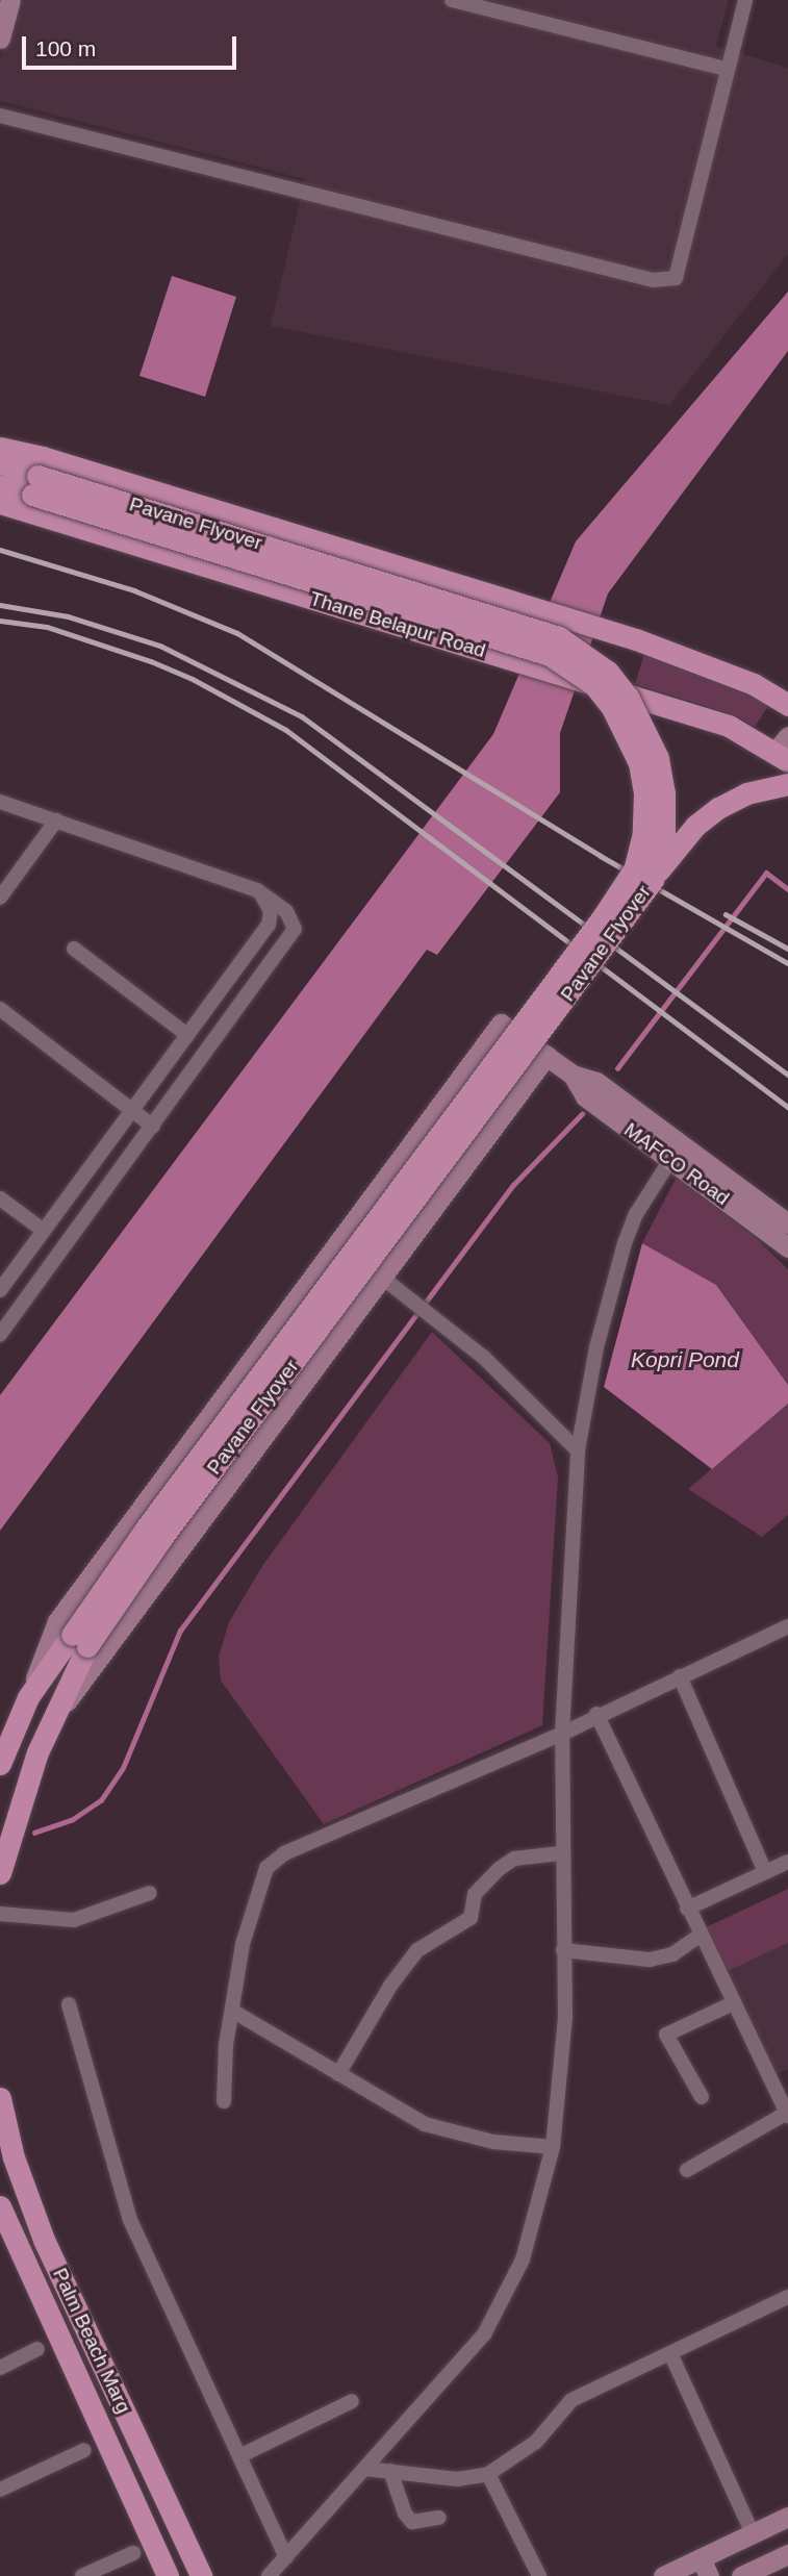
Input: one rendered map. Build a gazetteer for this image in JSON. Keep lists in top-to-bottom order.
{
  "streets": {
    "main road": [
      "Pavane Flyover",
      "Thane Belapur Road",
      "MAFCO Road",
      "Palm Beach Marg"
    ]
  },
  "crossings": [
    ["Pavane Flyover", "MAFCO Road"]
  ],
  "water": ["Kopri Pond"],
  "scale_bar": "100 m"
}
